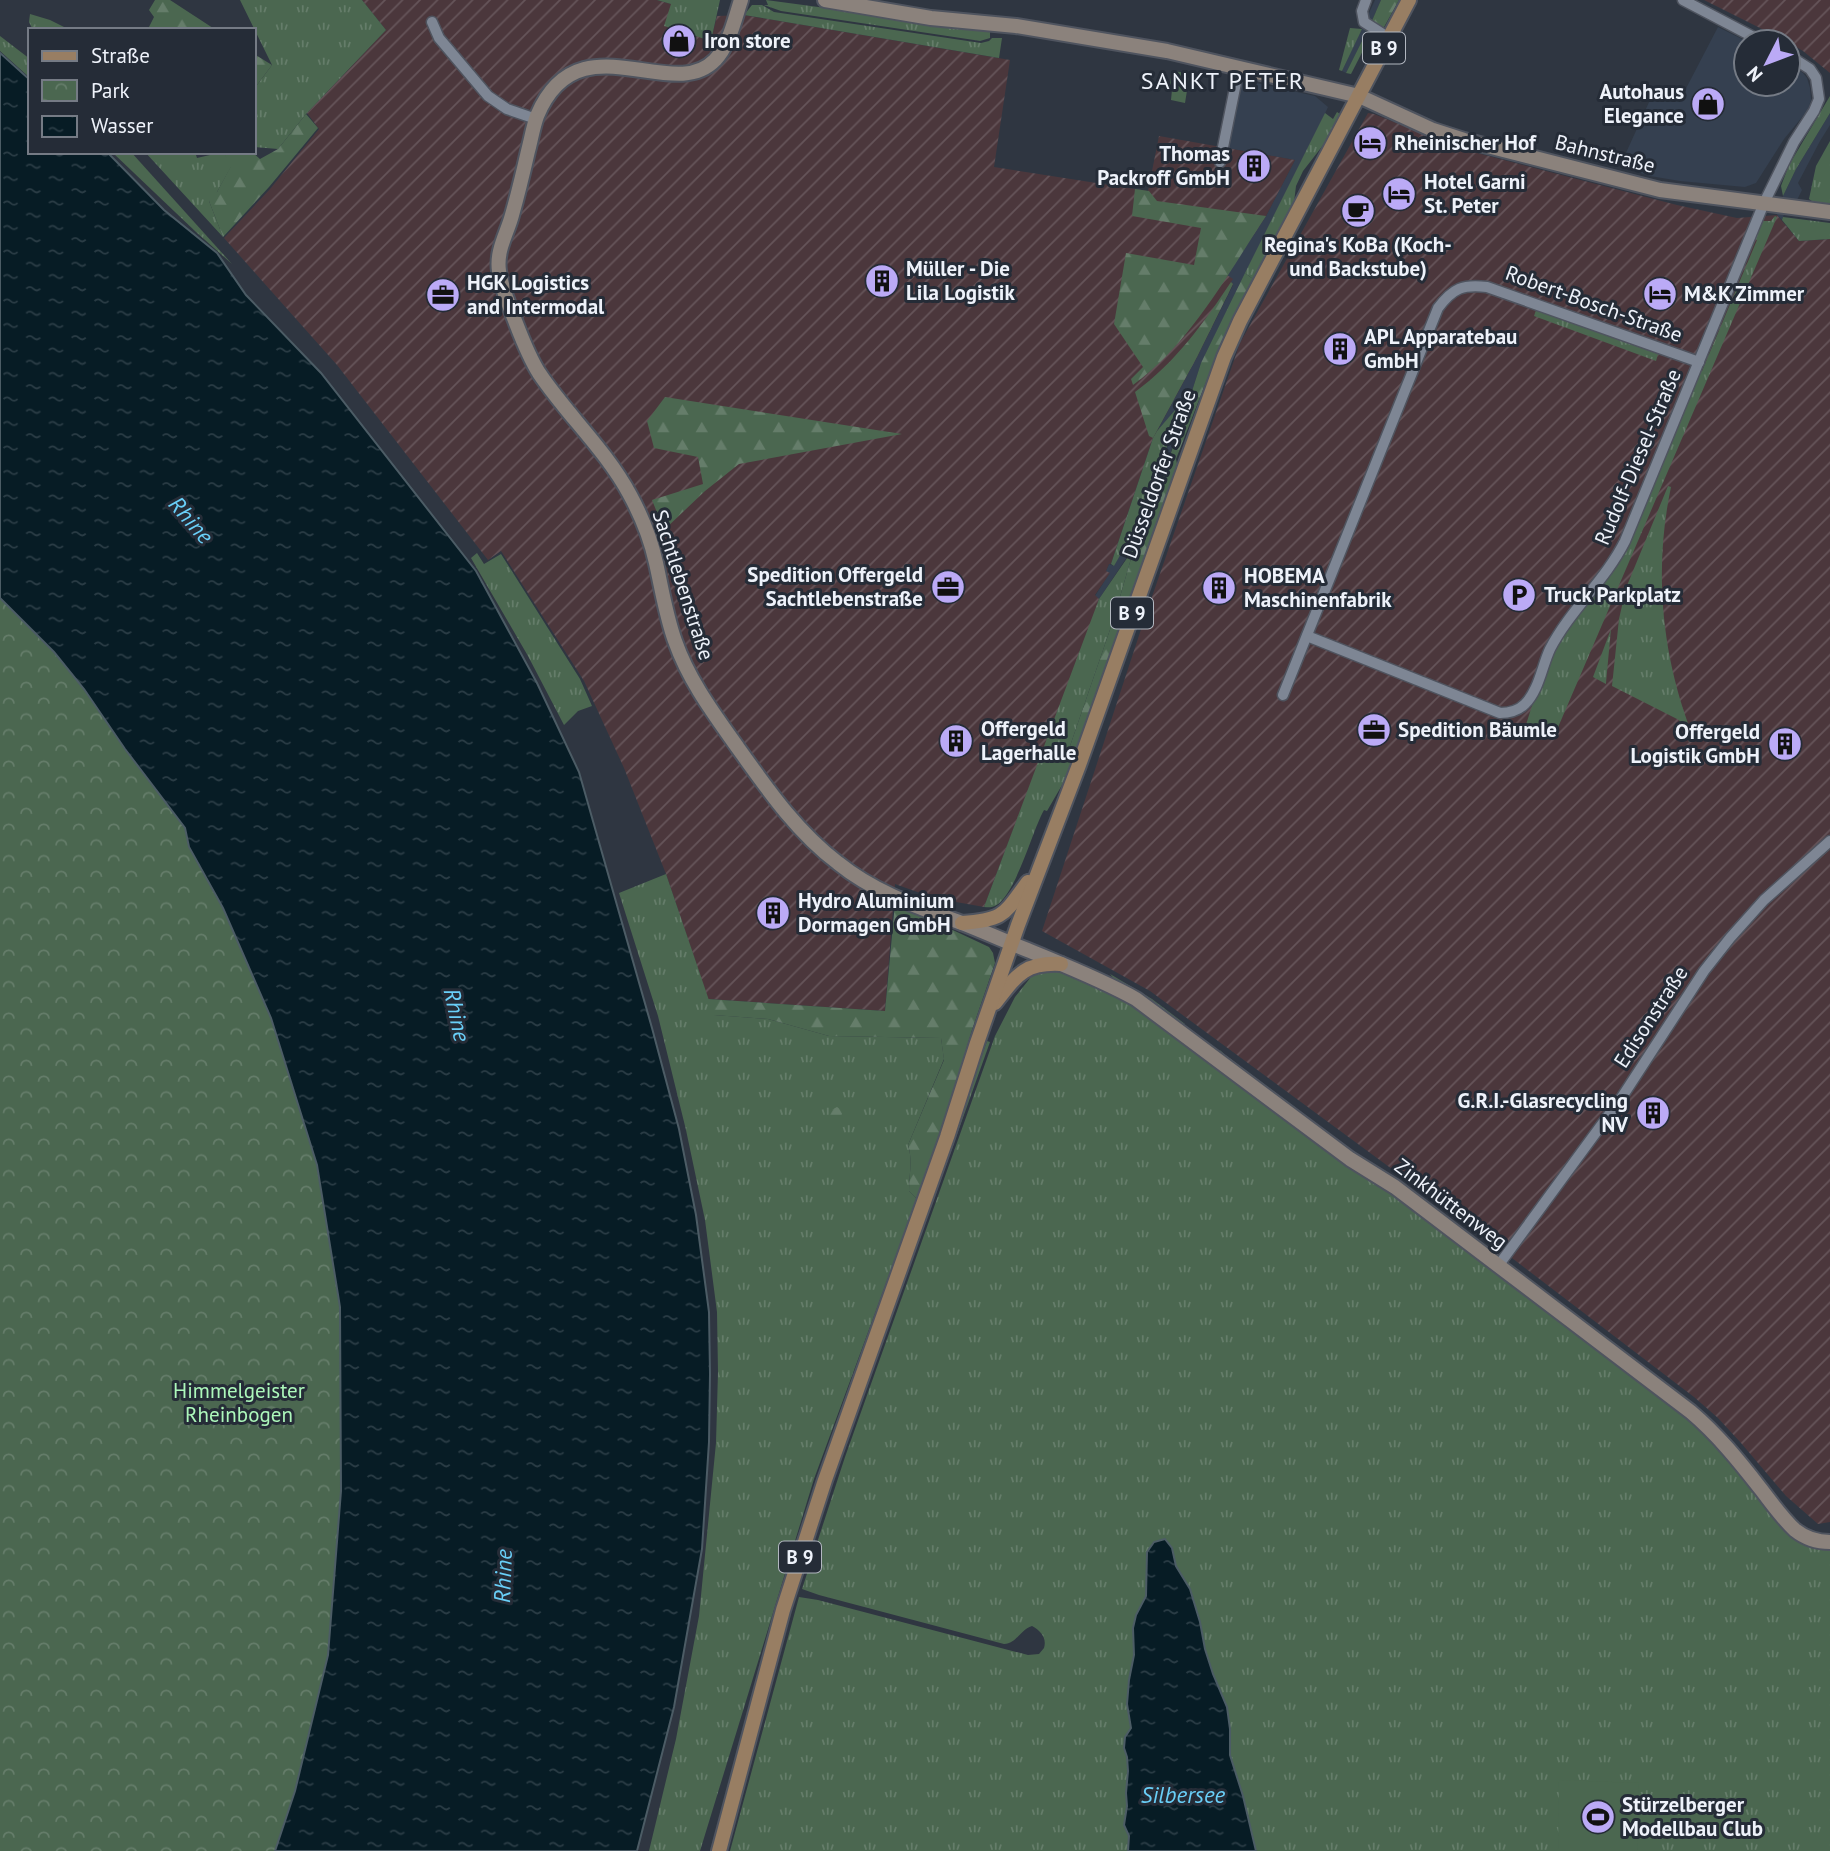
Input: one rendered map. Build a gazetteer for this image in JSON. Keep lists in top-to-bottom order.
{
  "streets": {
    "main road": ["B 9", "Düsseldorfer Straße"],
    "street": [
      "Bahnstraße",
      "Robert-Bosch-Straße",
      "Rudolf-Diesel-Straße",
      "Sachtlebenstraße",
      "Edisonstraße",
      "Zinkhüttenweg"
    ]
  },
  "crossings": [
    ["B 9", "Düsseldorfer Straße"],
    ["B 9", "Sachtlebenstraße"],
    ["B 9", "Zinkhüttenweg"],
    ["Bahnstraße", "Rudolf-Diesel-Straße"],
    ["Bahnstraße", "Düsseldorfer Straße"],
    ["Robert-Bosch-Straße", "Rudolf-Diesel-Straße"],
    ["Düsseldorfer Straße", "Sachtlebenstraße"],
    ["Düsseldorfer Straße", "Zinkhüttenweg"],
    ["Sachtlebenstraße", "Zinkhüttenweg"],
    ["Edisonstraße", "Zinkhüttenweg"]
  ],
  "districts": ["SANKT PETER"],
  "water": ["Rhine", "Silbersee"],
  "parks": ["Himmelgeister Rheinbogen"],
  "places": {
    "shop": ["Iron store", "Autohaus Elegance"],
    "hotel": ["Rheinischer Hof", "Hotel Garni St. Peter", "M&K Zimmer"],
    "building": [
      "Thomas Packroff GmbH",
      "Müller - Die Lila Logistik",
      "APL Apparatebau GmbH",
      "HOBEMA Maschinenfabrik",
      "Offergeld Lagerhalle",
      "Offergeld Logistik GmbH",
      "Hydro Aluminium Dormagen GmbH",
      "G.R.I.-Glasrecycling NV"
    ],
    "cafe": ["Regina's KoBa (Koch- und Backstube)"],
    "office": ["HGK Logistics and Intermodal", "Spedition Offergeld Sachtlebenstraße", "Spedition Bäumle"],
    "parking": ["Truck Parkplatz"],
    "sports": ["Stürzelberger Modellbau Club"]
  },
  "legend": ["Straße", "Park", "Wasser"],
  "north": "bottom left"
}
